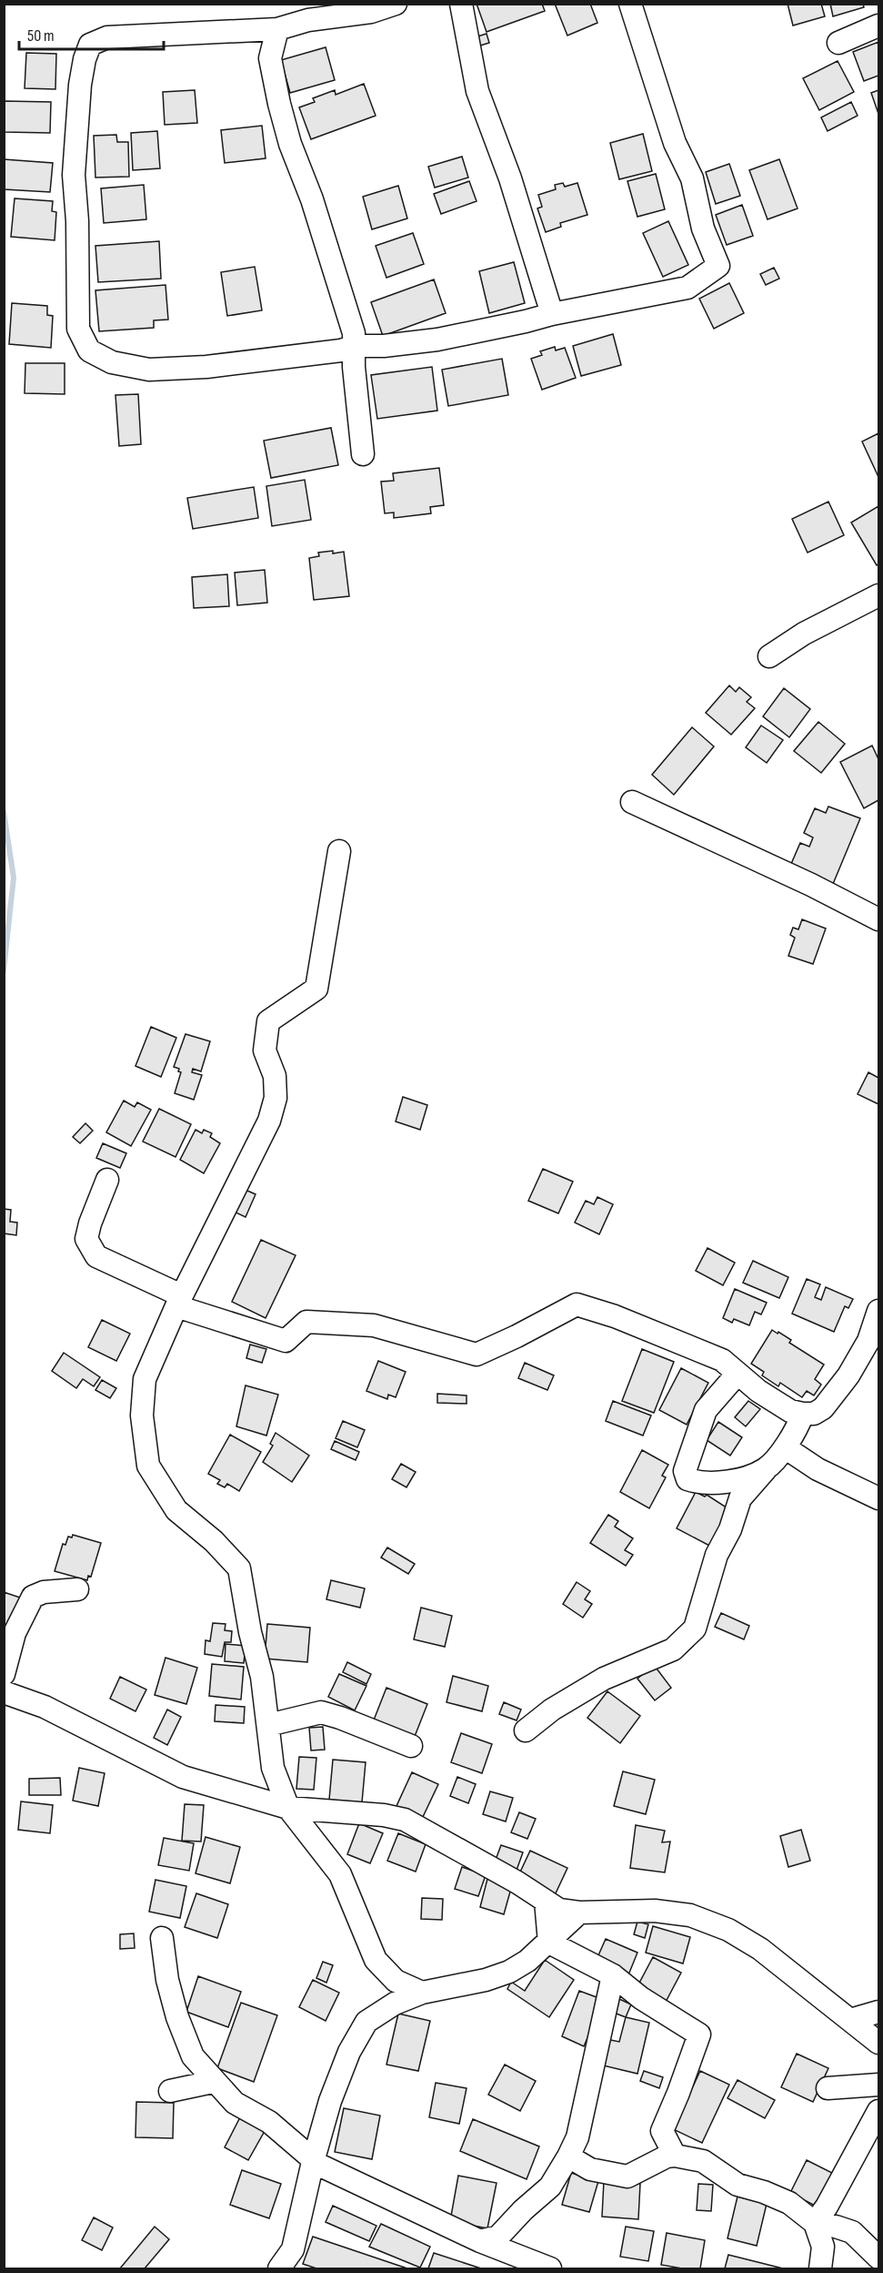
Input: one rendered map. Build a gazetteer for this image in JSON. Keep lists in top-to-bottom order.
{
  "scale_bar": "50 m"
}
